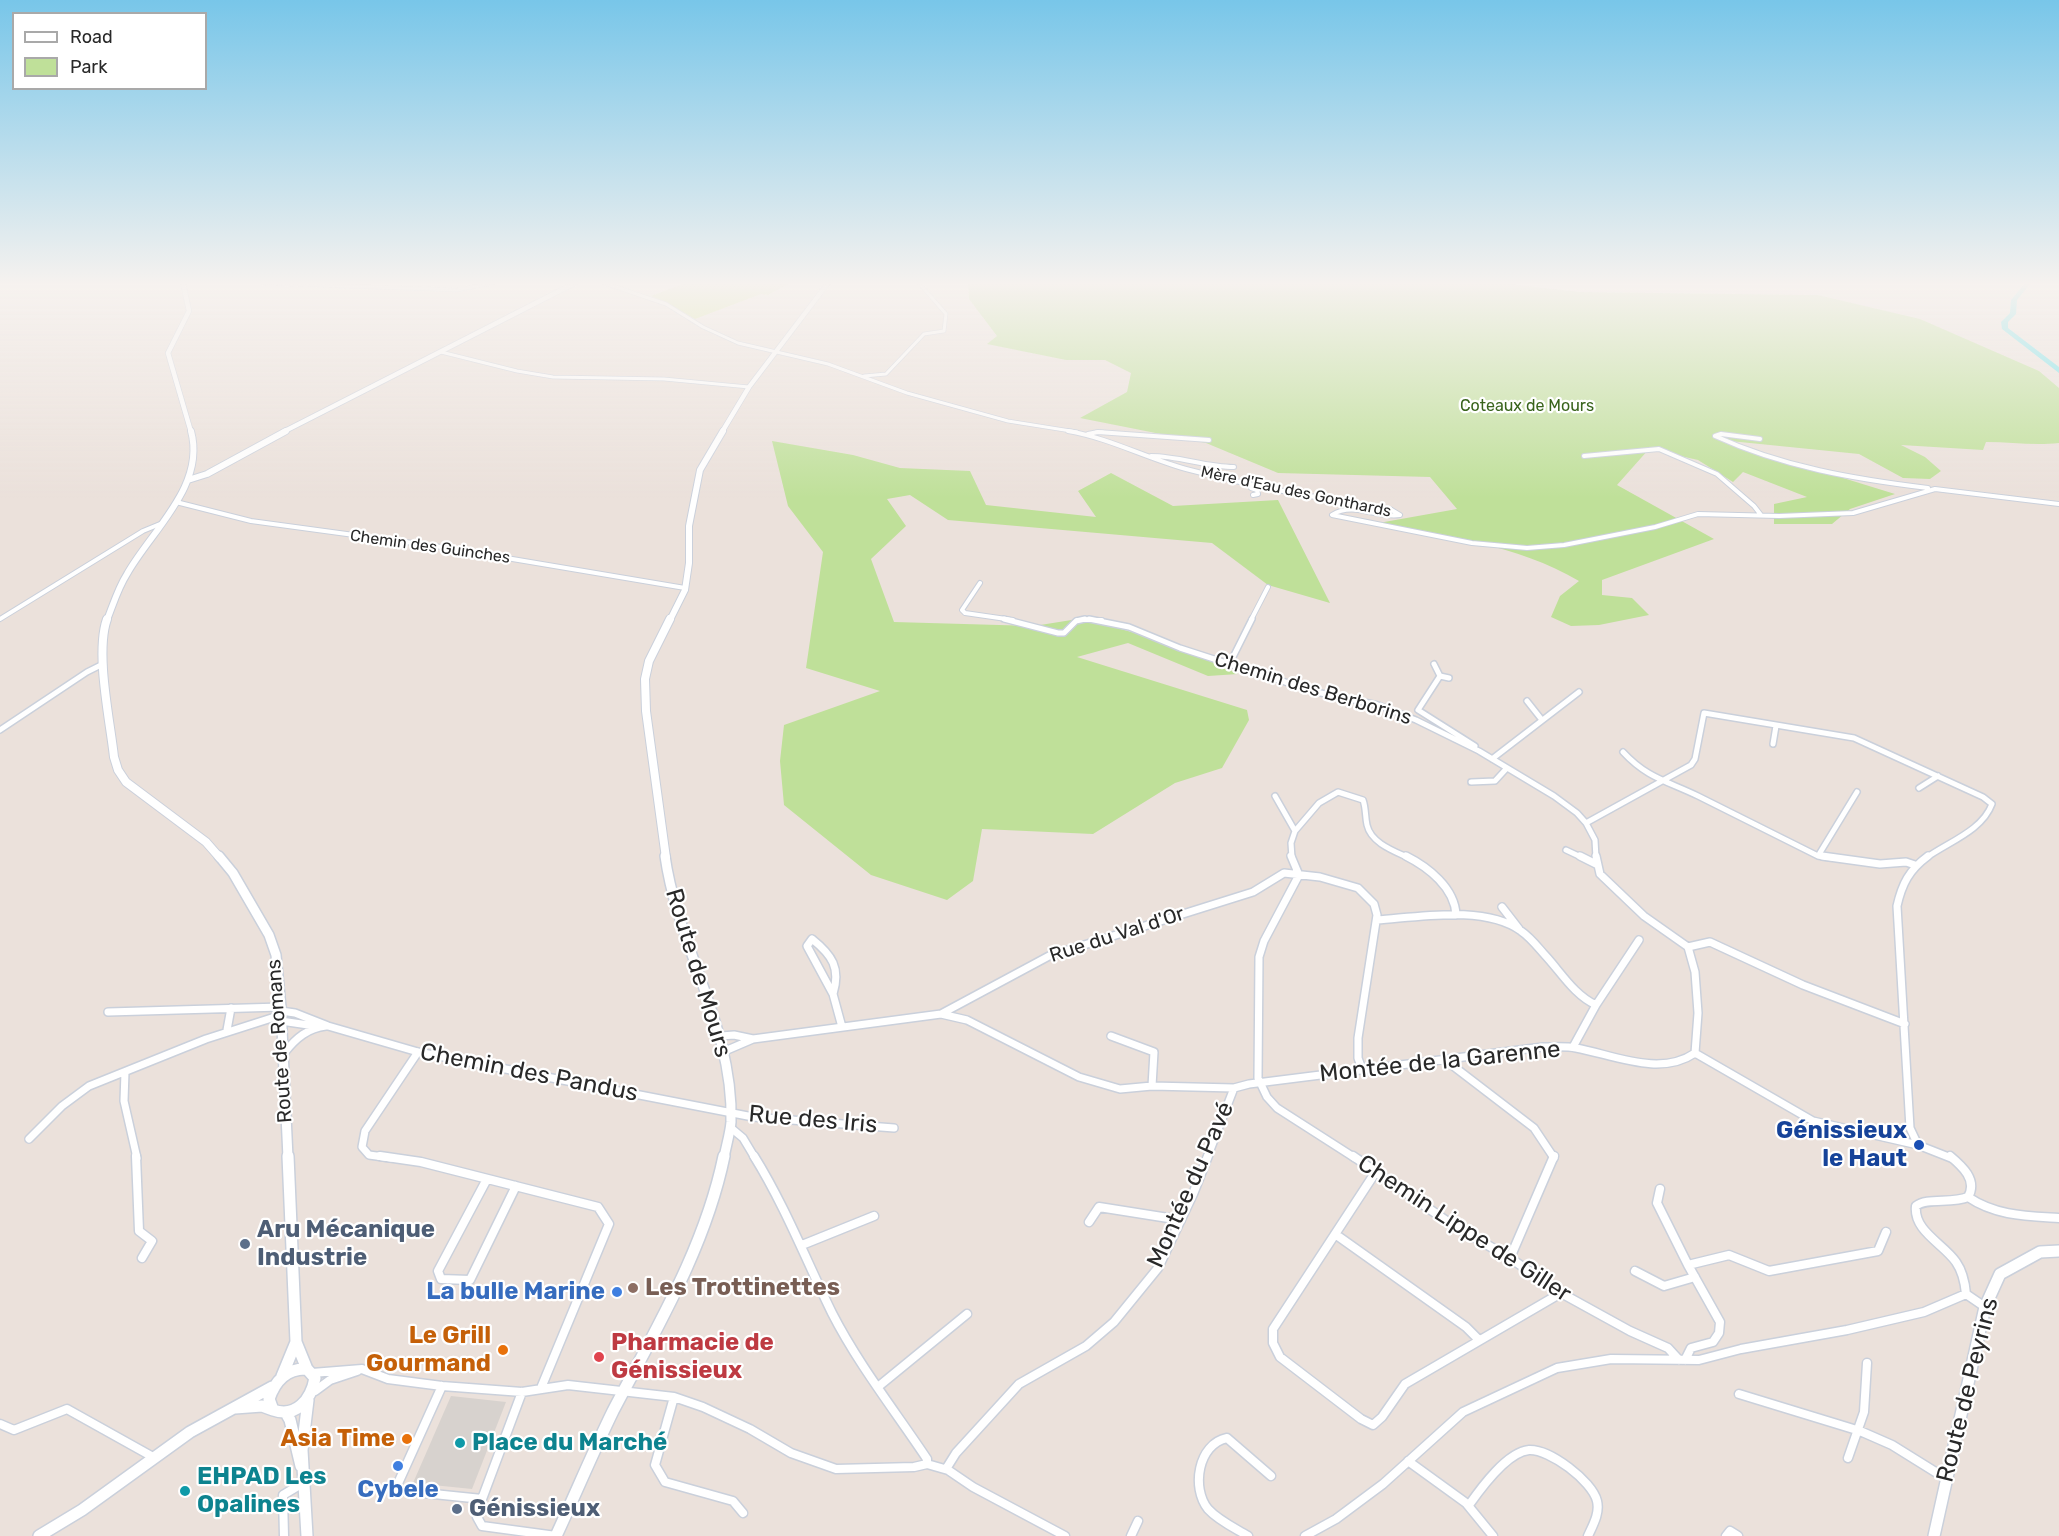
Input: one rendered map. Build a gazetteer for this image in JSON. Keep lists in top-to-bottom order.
{
  "streets": {
    "street": [
      "Mère d'Eau des Gonthards",
      "Chemin des Guinches",
      "Chemin des Berborins",
      "Rue du Val d'Or",
      "Route de Mours",
      "Route de Romans",
      "Montée de la Garenne",
      "Chemin des Pandus",
      "Rue des Iris",
      "Montée du Pavé",
      "Chemin Lippe de Giller",
      "Route de Peyrins"
    ]
  },
  "crossings": [
    ["Chemin des Guinches", "Route de Mours"],
    ["Chemin des Guinches", "Route de Romans"],
    ["Route de Mours", "Chemin des Pandus"],
    ["Route de Mours", "Rue des Iris"],
    ["Route de Romans", "Chemin des Pandus"],
    ["Montée de la Garenne", "Montée du Pavé"],
    ["Montée de la Garenne", "Chemin Lippe de Giller"],
    ["Chemin des Pandus", "Rue des Iris"],
    ["Montée du Pavé", "Chemin Lippe de Giller"]
  ],
  "parks": ["Coteaux de Mours"],
  "places": [
    "Génissieux le Haut",
    "Aru Mécanique Industrie",
    "Les Trottinettes",
    "La bulle Marine",
    "Le Grill Gourmand",
    "Pharmacie de Génissieux",
    "Asia Time",
    "Place du Marché",
    "Cybele",
    "EHPAD Les Opalines",
    "Génissieux"
  ],
  "legend": ["Road", "Park"]
}
